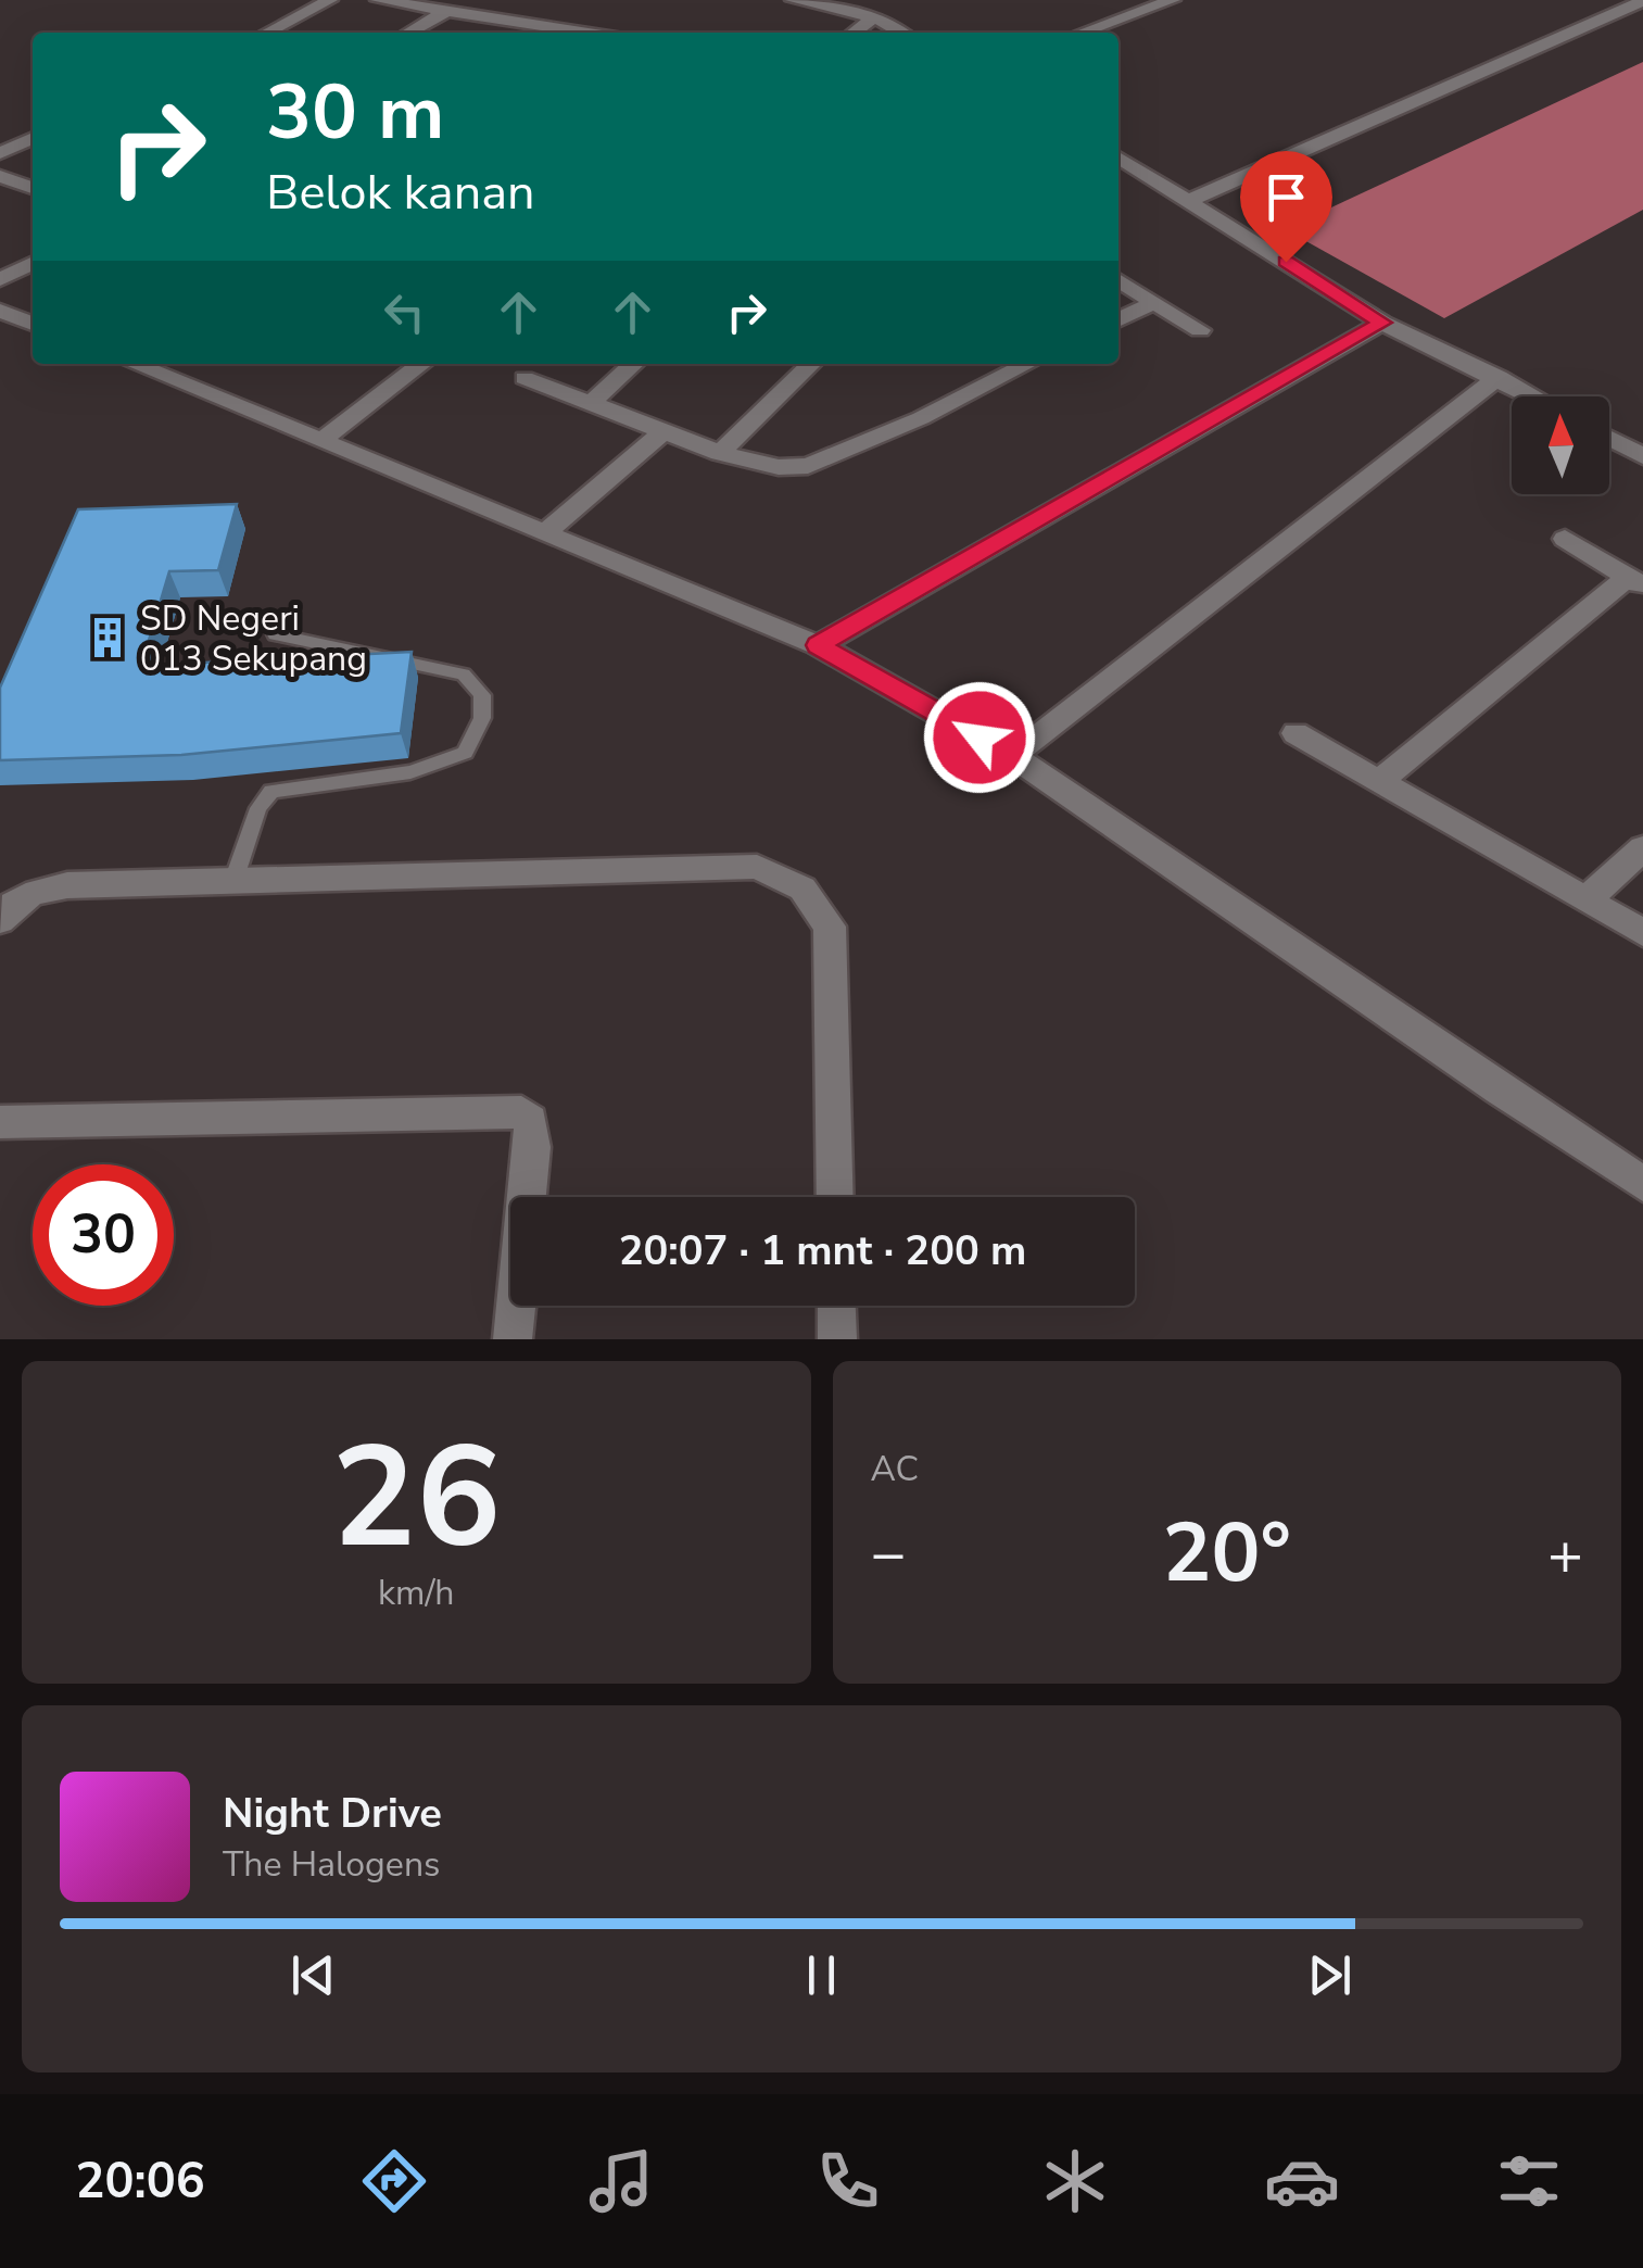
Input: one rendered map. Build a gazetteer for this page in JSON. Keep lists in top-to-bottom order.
{
  "places": {
    "building": ["SD Negeri 013 Sekupang"]
  },
  "north": "top",
  "page": {
    "turn": ["30 m", "Belok kanan"],
    "limit": "30",
    "trip": "20:07 · 1 mnt · 200 m",
    "tile": [
      ["26", "km/h"],
      "AC"
    ],
    "heat": ["−", "20°", "+"],
    "song": ["Night Drive", "The Halogens"],
    "tabs": "20:06"
  }
}
